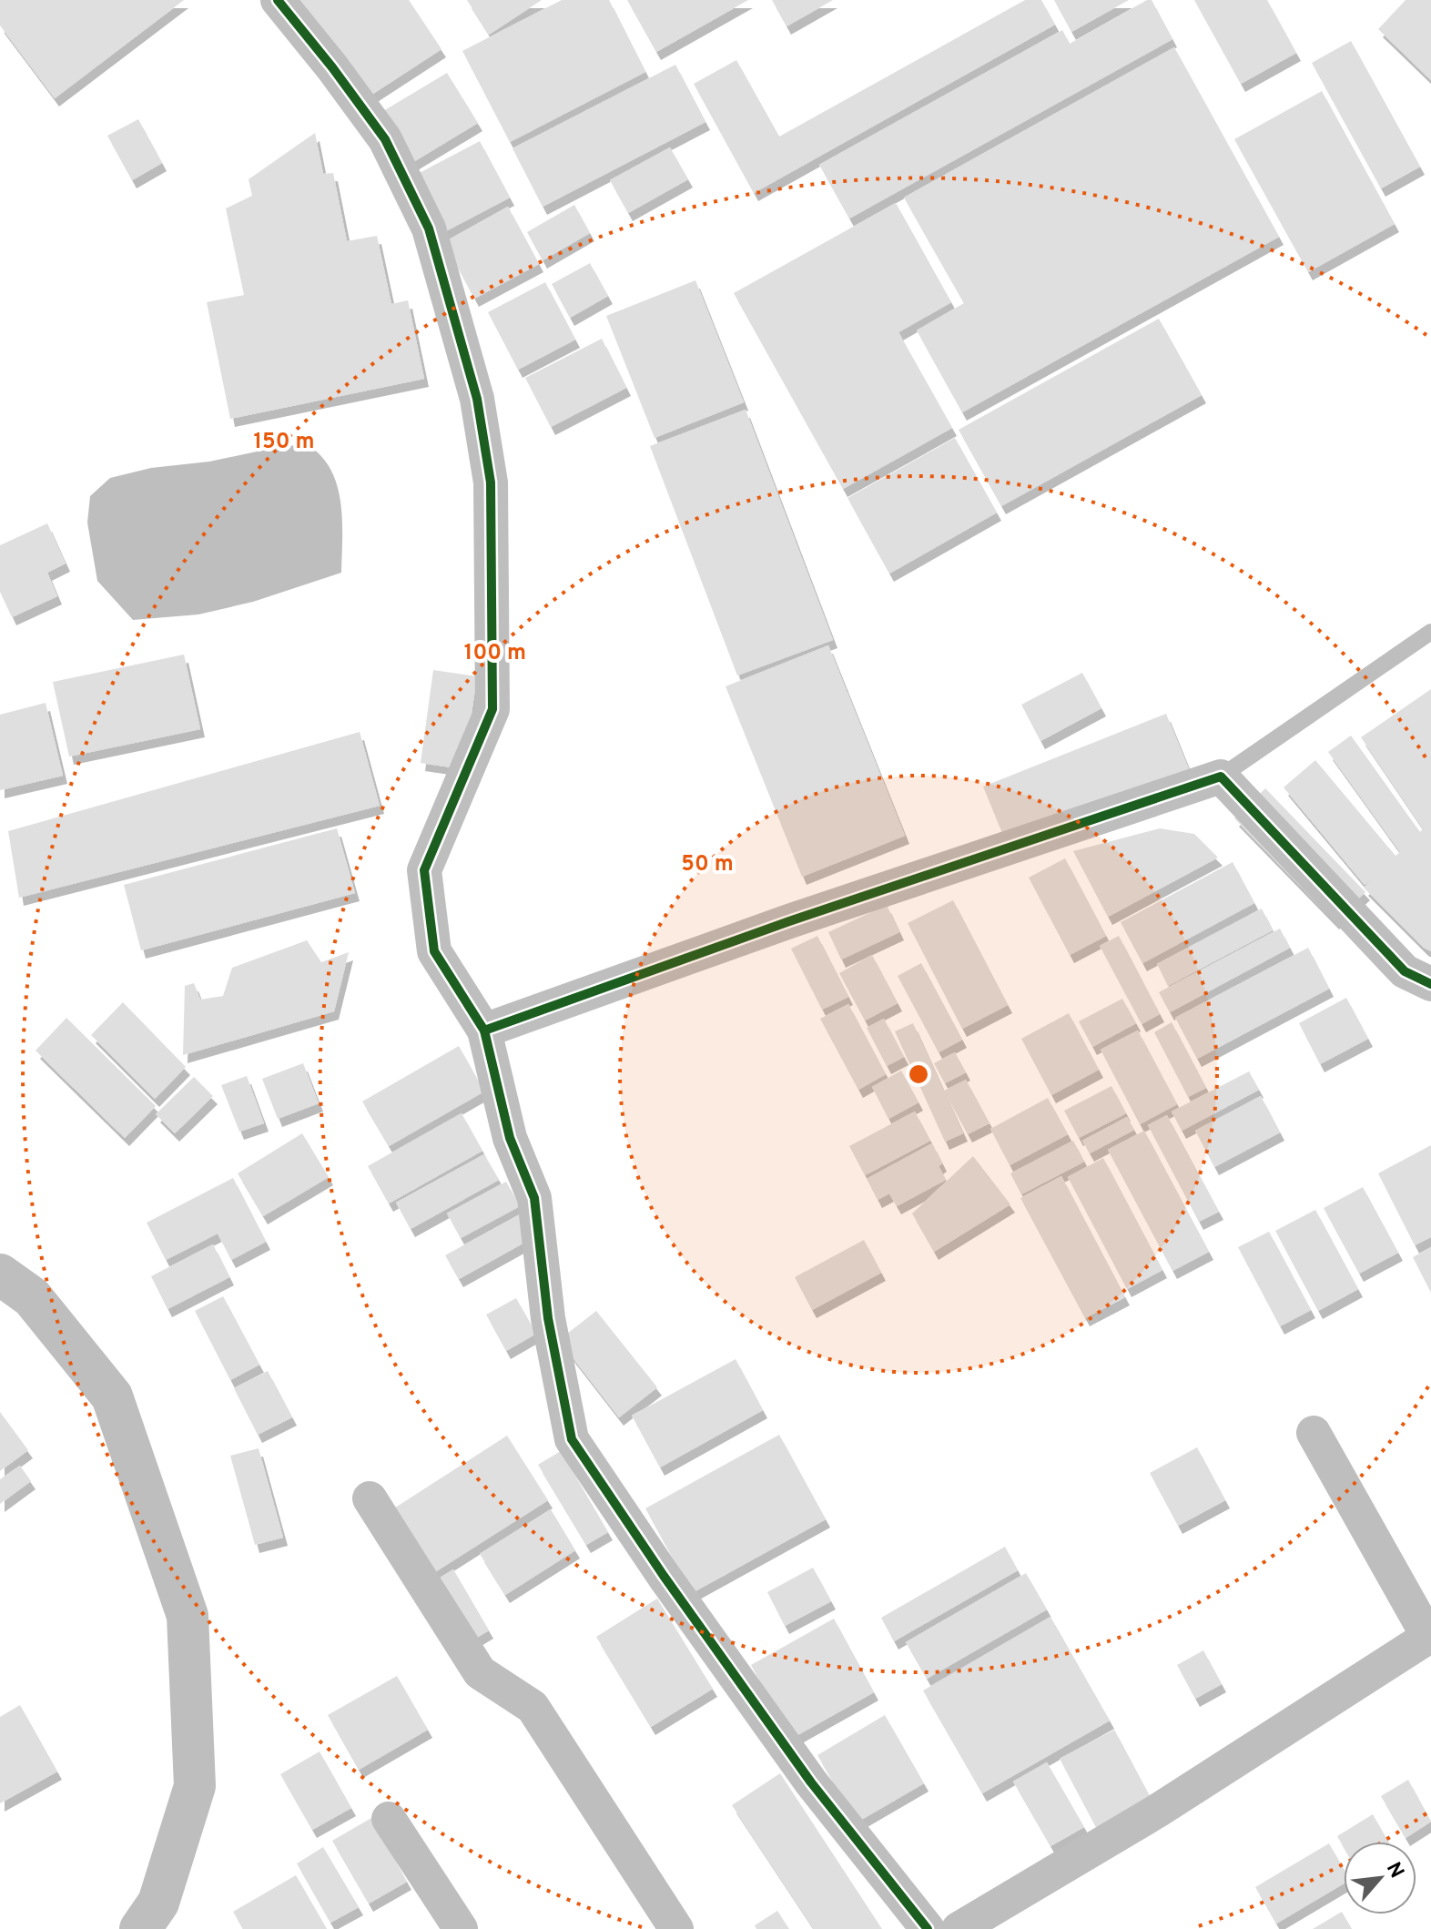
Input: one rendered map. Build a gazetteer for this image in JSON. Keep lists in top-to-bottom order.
{
  "north": "top right",
  "rings": ["150 m", "100 m", "50 m"]
}
